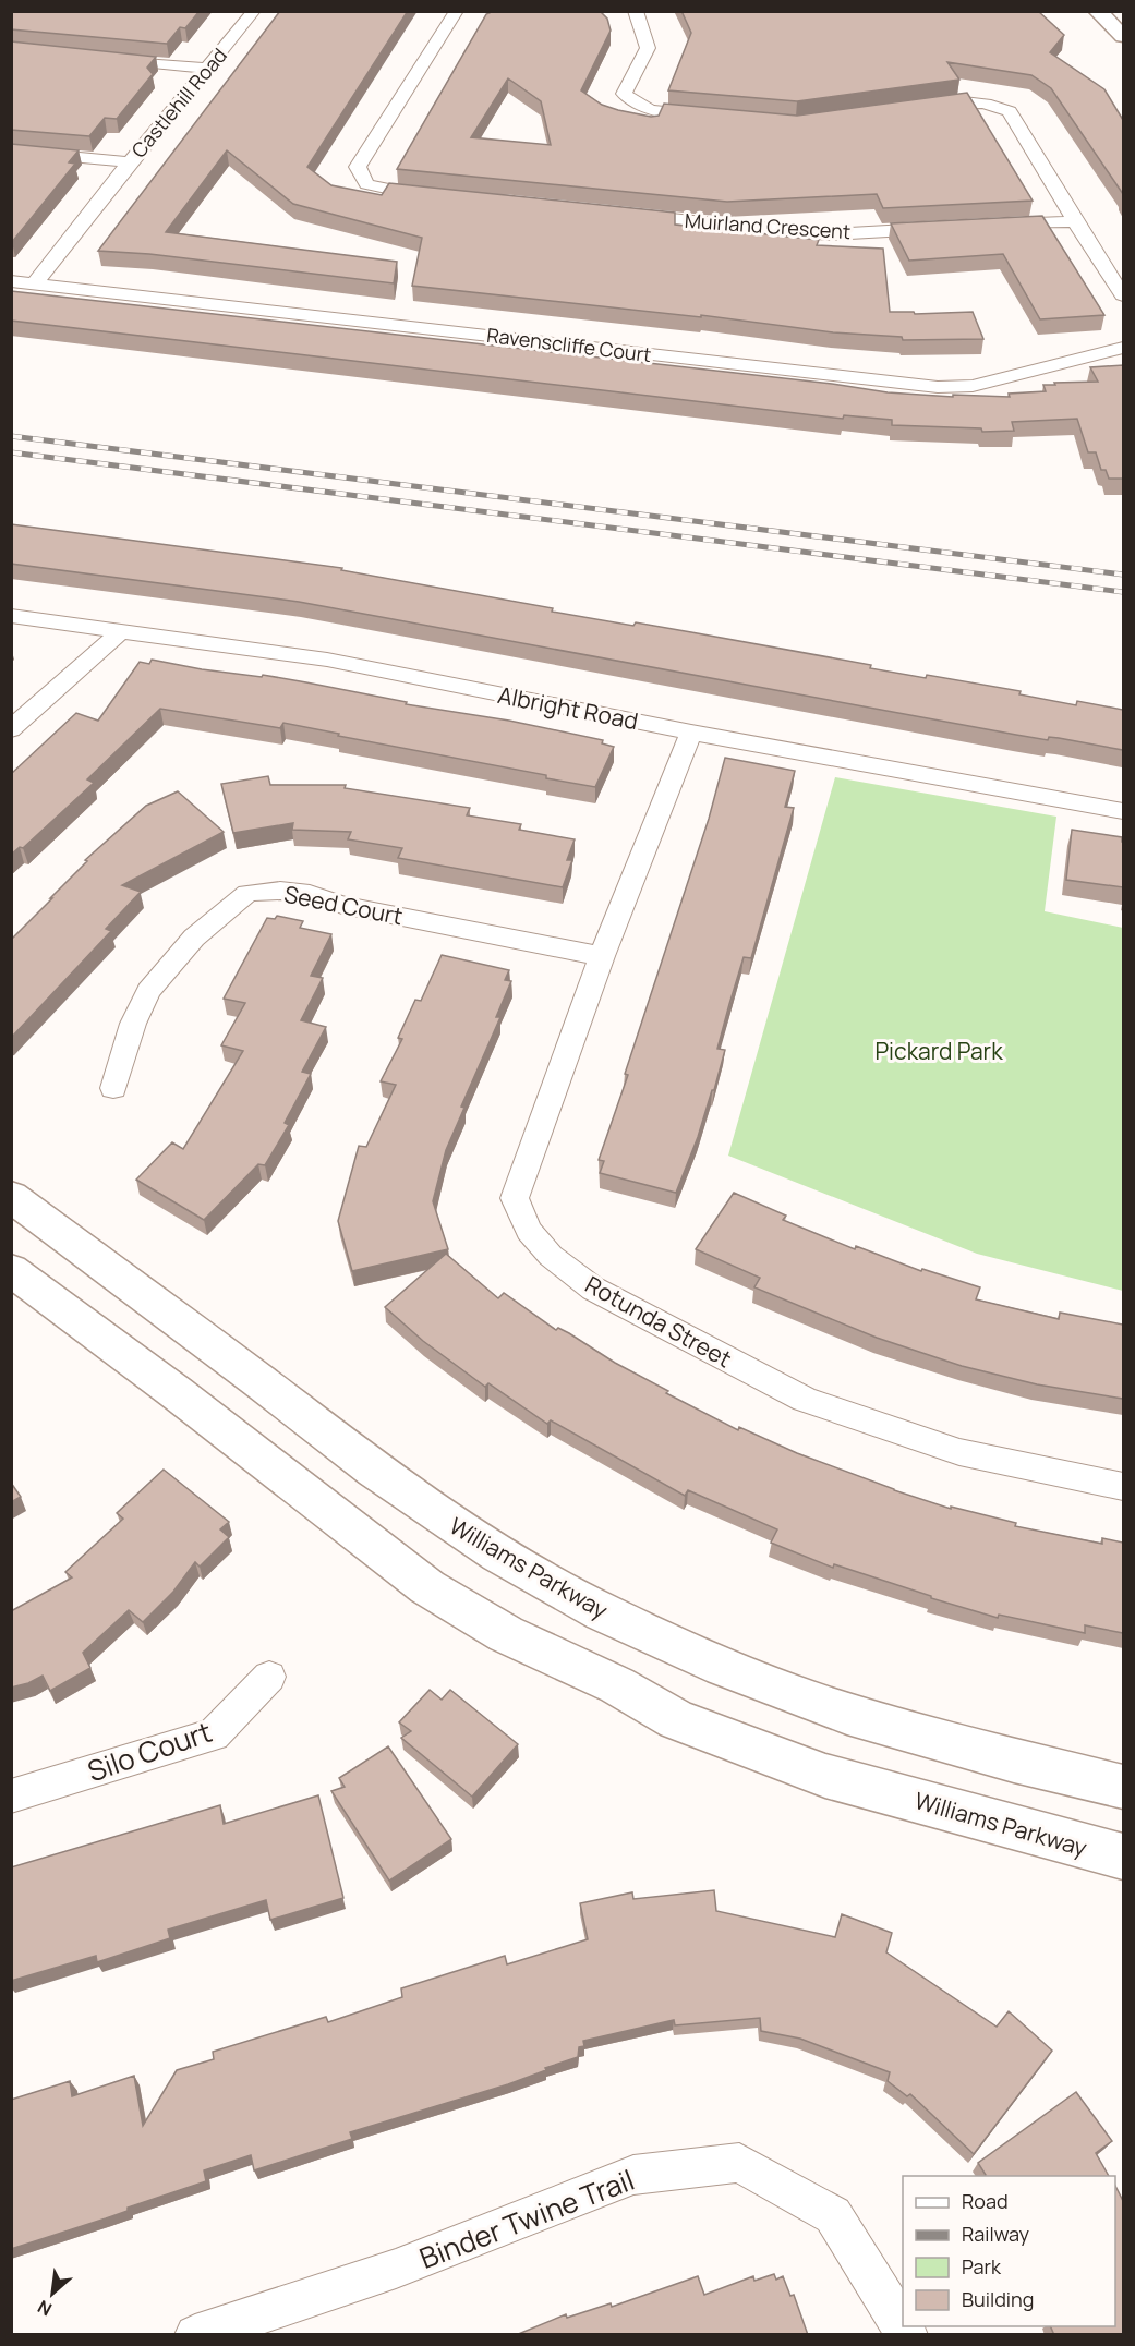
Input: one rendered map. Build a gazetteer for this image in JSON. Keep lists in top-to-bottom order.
{
  "streets": {
    "main road": ["Williams Parkway"],
    "street": [
      "Castlehill Road",
      "Muirland Crescent",
      "Ravenscliffe Court",
      "Albright Road",
      "Seed Court",
      "Rotunda Street",
      "Silo Court",
      "Binder Twine Trail"
    ]
  },
  "crossings": [
    ["Albright Road", "Rotunda Street"],
    ["Seed Court", "Rotunda Street"]
  ],
  "parks": ["Pickard Park"],
  "legend": [
    "Road",
    "Railway",
    "Park",
    "Building"
  ],
  "north": "bottom left"
}
